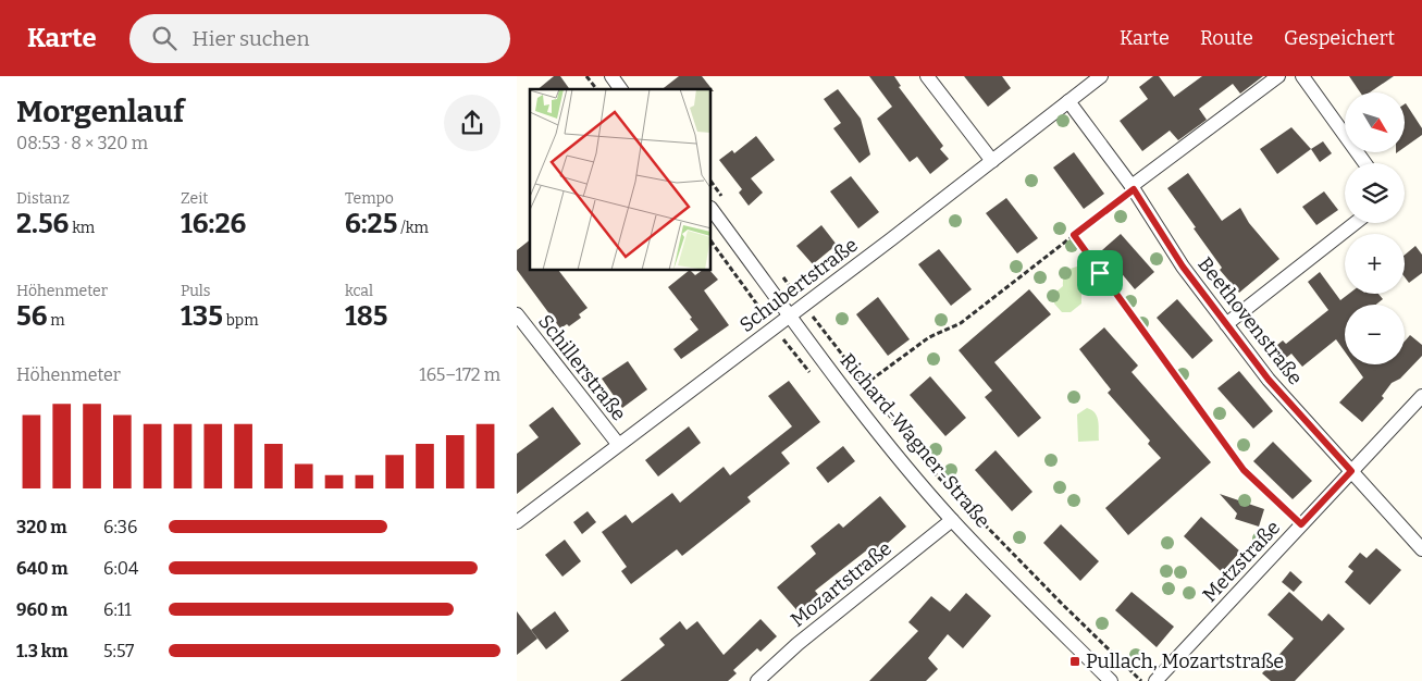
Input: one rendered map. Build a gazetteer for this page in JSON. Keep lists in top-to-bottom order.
{
  "streets": {
    "street": [
      "Schubertstraße",
      "Beethovenstraße",
      "Schillerstraße",
      "Richard-Wagner-Straße",
      "Metzstraße",
      "Mozartstraße"
    ]
  },
  "crossings": [
    ["Schubertstraße", "Beethovenstraße"],
    ["Schubertstraße", "Schillerstraße"],
    ["Schubertstraße", "Richard-Wagner-Straße"],
    ["Beethovenstraße", "Metzstraße"],
    ["Richard-Wagner-Straße", "Mozartstraße"]
  ],
  "places": {
    "transit": ["Pullach, Mozartstraße"]
  },
  "north": "bottom right",
  "page": {
    "header": "Karte",
    "search": "Hier suchen",
    "nav": ["Karte", "Route", "Gespeichert"],
    "heading": ["Morgenlauf", "08:53 · 8 × 320 m"],
    "map_buttons": ["+", "−"],
    "stats": [
      ["Distanz", "2.56 km"],
      ["Zeit", "16:26"],
      ["Tempo", "6:25 /km"],
      ["Höhenmeter", "56 m"],
      ["Puls", "135 bpm"],
      ["kcal", "185"]
    ],
    "chart": ["Höhenmeter", "165–172 m"],
    "list": [
      {
        "name": "320 m",
        "note": "6:36"
      },
      {
        "name": "640 m",
        "note": "6:04"
      },
      {
        "name": "960 m",
        "note": "6:11"
      },
      {
        "name": "1.3 km",
        "note": "5:57"
      }
    ]
  }
}
